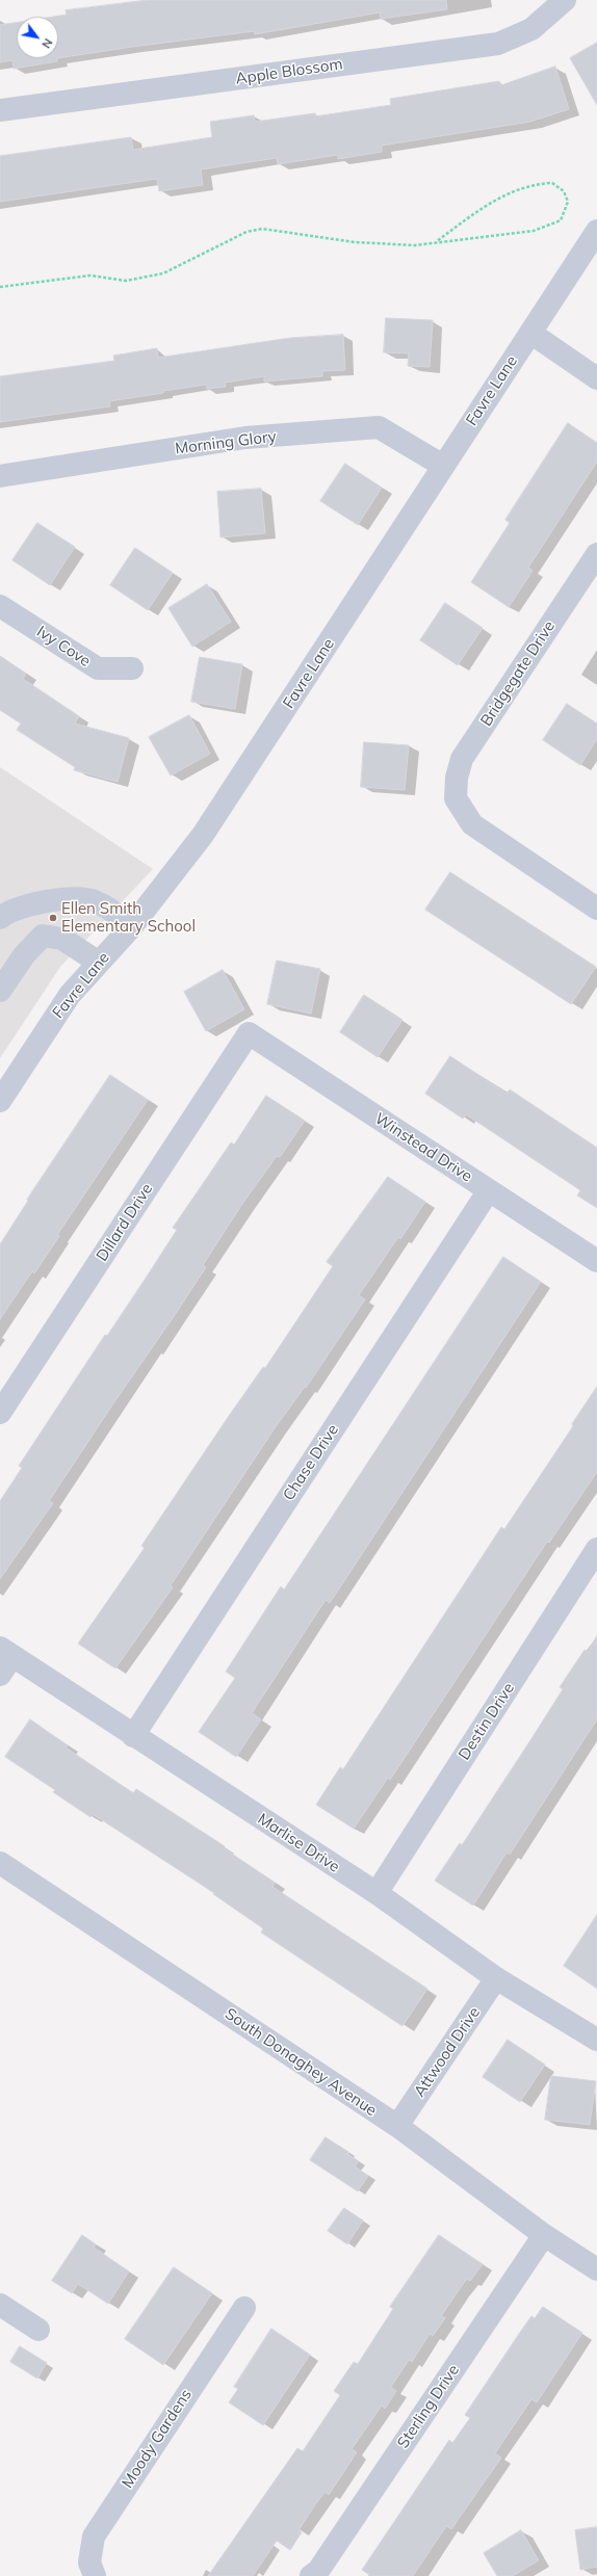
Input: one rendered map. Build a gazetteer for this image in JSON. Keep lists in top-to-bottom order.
{
  "streets": {
    "street": [
      "Apple Blossom",
      "Favre Lane",
      "Morning Glory",
      "Ivy Cove",
      "Bridgegate Drive",
      "Winstead Drive",
      "Dillard Drive",
      "Chase Drive",
      "Destin Drive",
      "Marlise Drive",
      "Attwood Drive",
      "South Donaghey Avenue",
      "Sterling Drive",
      "Moody Gardens"
    ]
  },
  "crossings": [
    ["Favre Lane", "Morning Glory"],
    ["Winstead Drive", "Dillard Drive"],
    ["Winstead Drive", "Chase Drive"],
    ["Chase Drive", "Marlise Drive"],
    ["Destin Drive", "Marlise Drive"],
    ["Marlise Drive", "Attwood Drive"],
    ["Attwood Drive", "South Donaghey Avenue"],
    ["South Donaghey Avenue", "Sterling Drive"]
  ],
  "places": ["Ellen Smith Elementary School"],
  "north": "bottom right"
}
